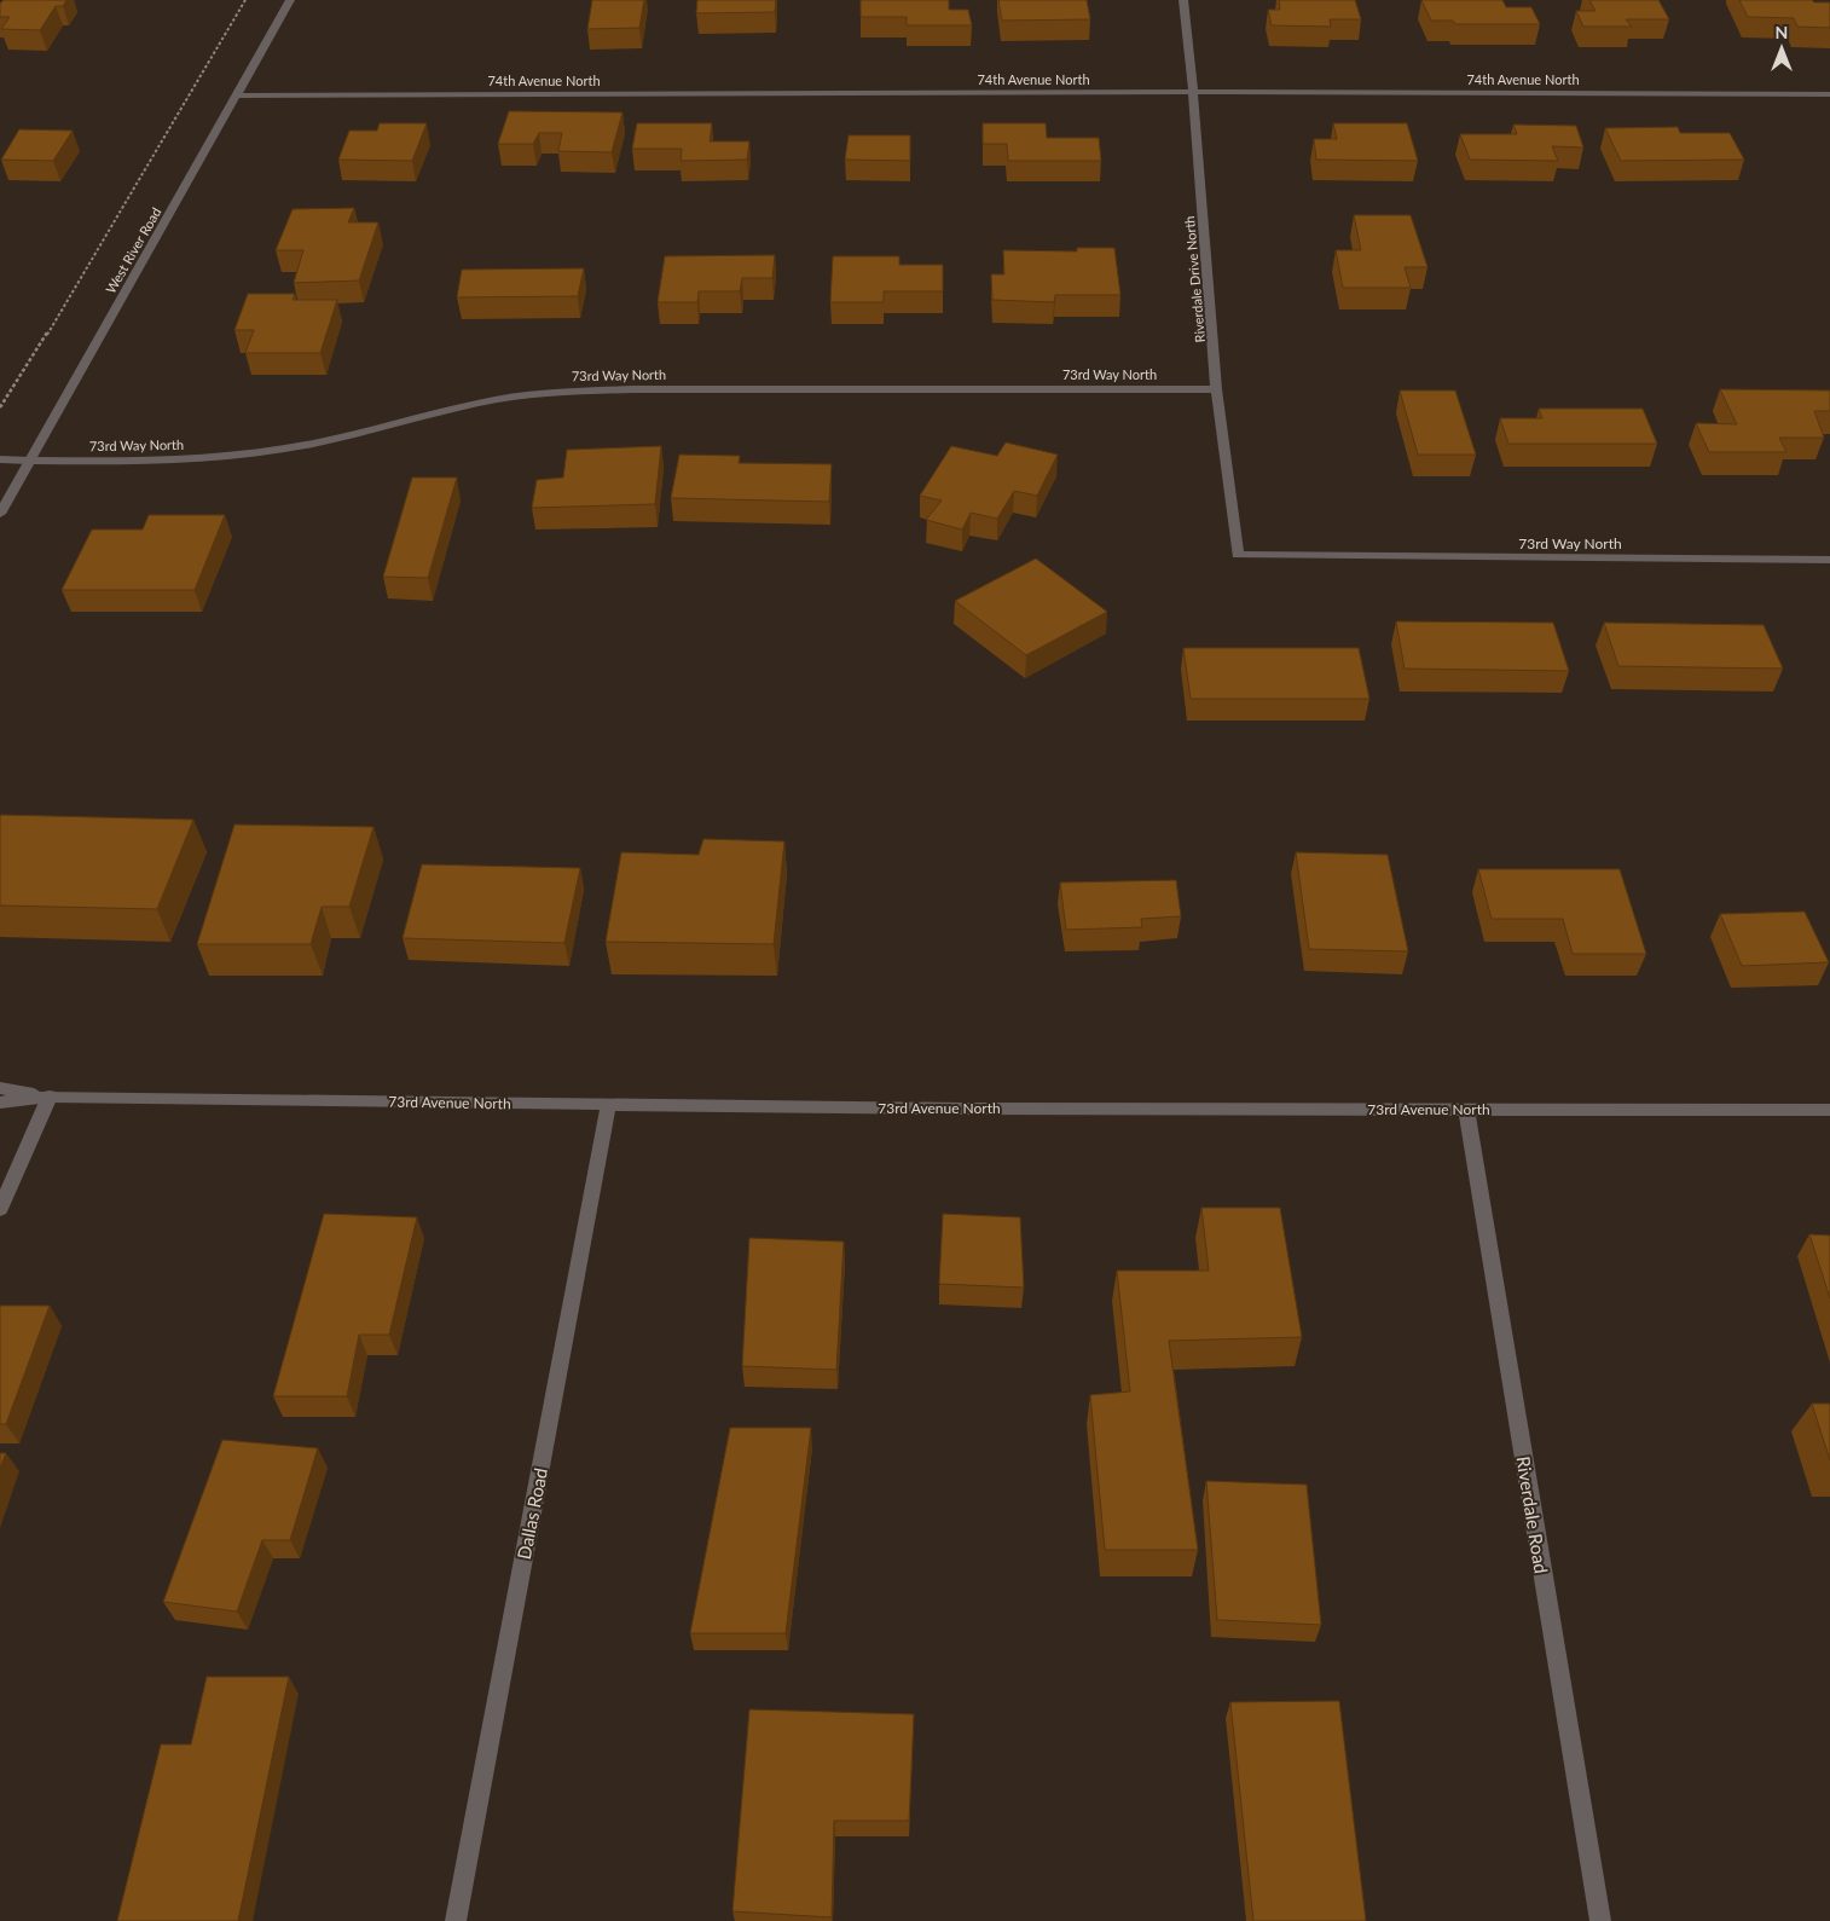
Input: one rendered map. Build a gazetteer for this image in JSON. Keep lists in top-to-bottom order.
{
  "streets": {
    "street": [
      "74th Avenue North",
      "West River Road",
      "Riverdale Drive North",
      "73rd Way North",
      "73rd Avenue North",
      "Dallas Road",
      "Riverdale Road"
    ]
  },
  "crossings": [
    ["74th Avenue North", "West River Road"],
    ["74th Avenue North", "Riverdale Drive North"],
    ["West River Road", "73rd Way North"],
    ["Riverdale Drive North", "73rd Way North"],
    ["73rd Avenue North", "Dallas Road"],
    ["73rd Avenue North", "Riverdale Road"]
  ],
  "north": "top"
}
